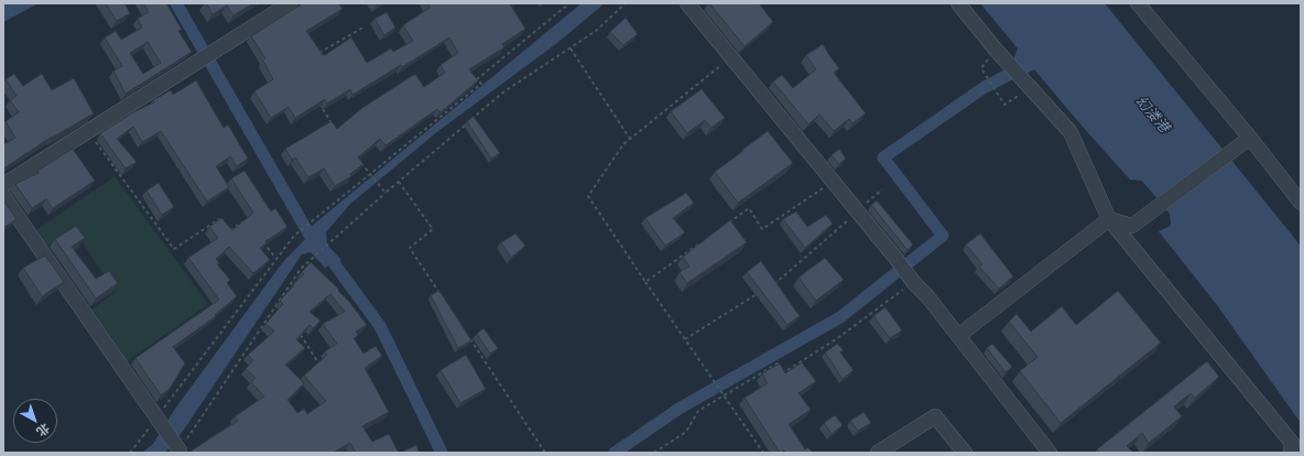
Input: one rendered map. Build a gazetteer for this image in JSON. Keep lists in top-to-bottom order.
{
  "water": ["幻溇港"],
  "north": "bottom right"
}
